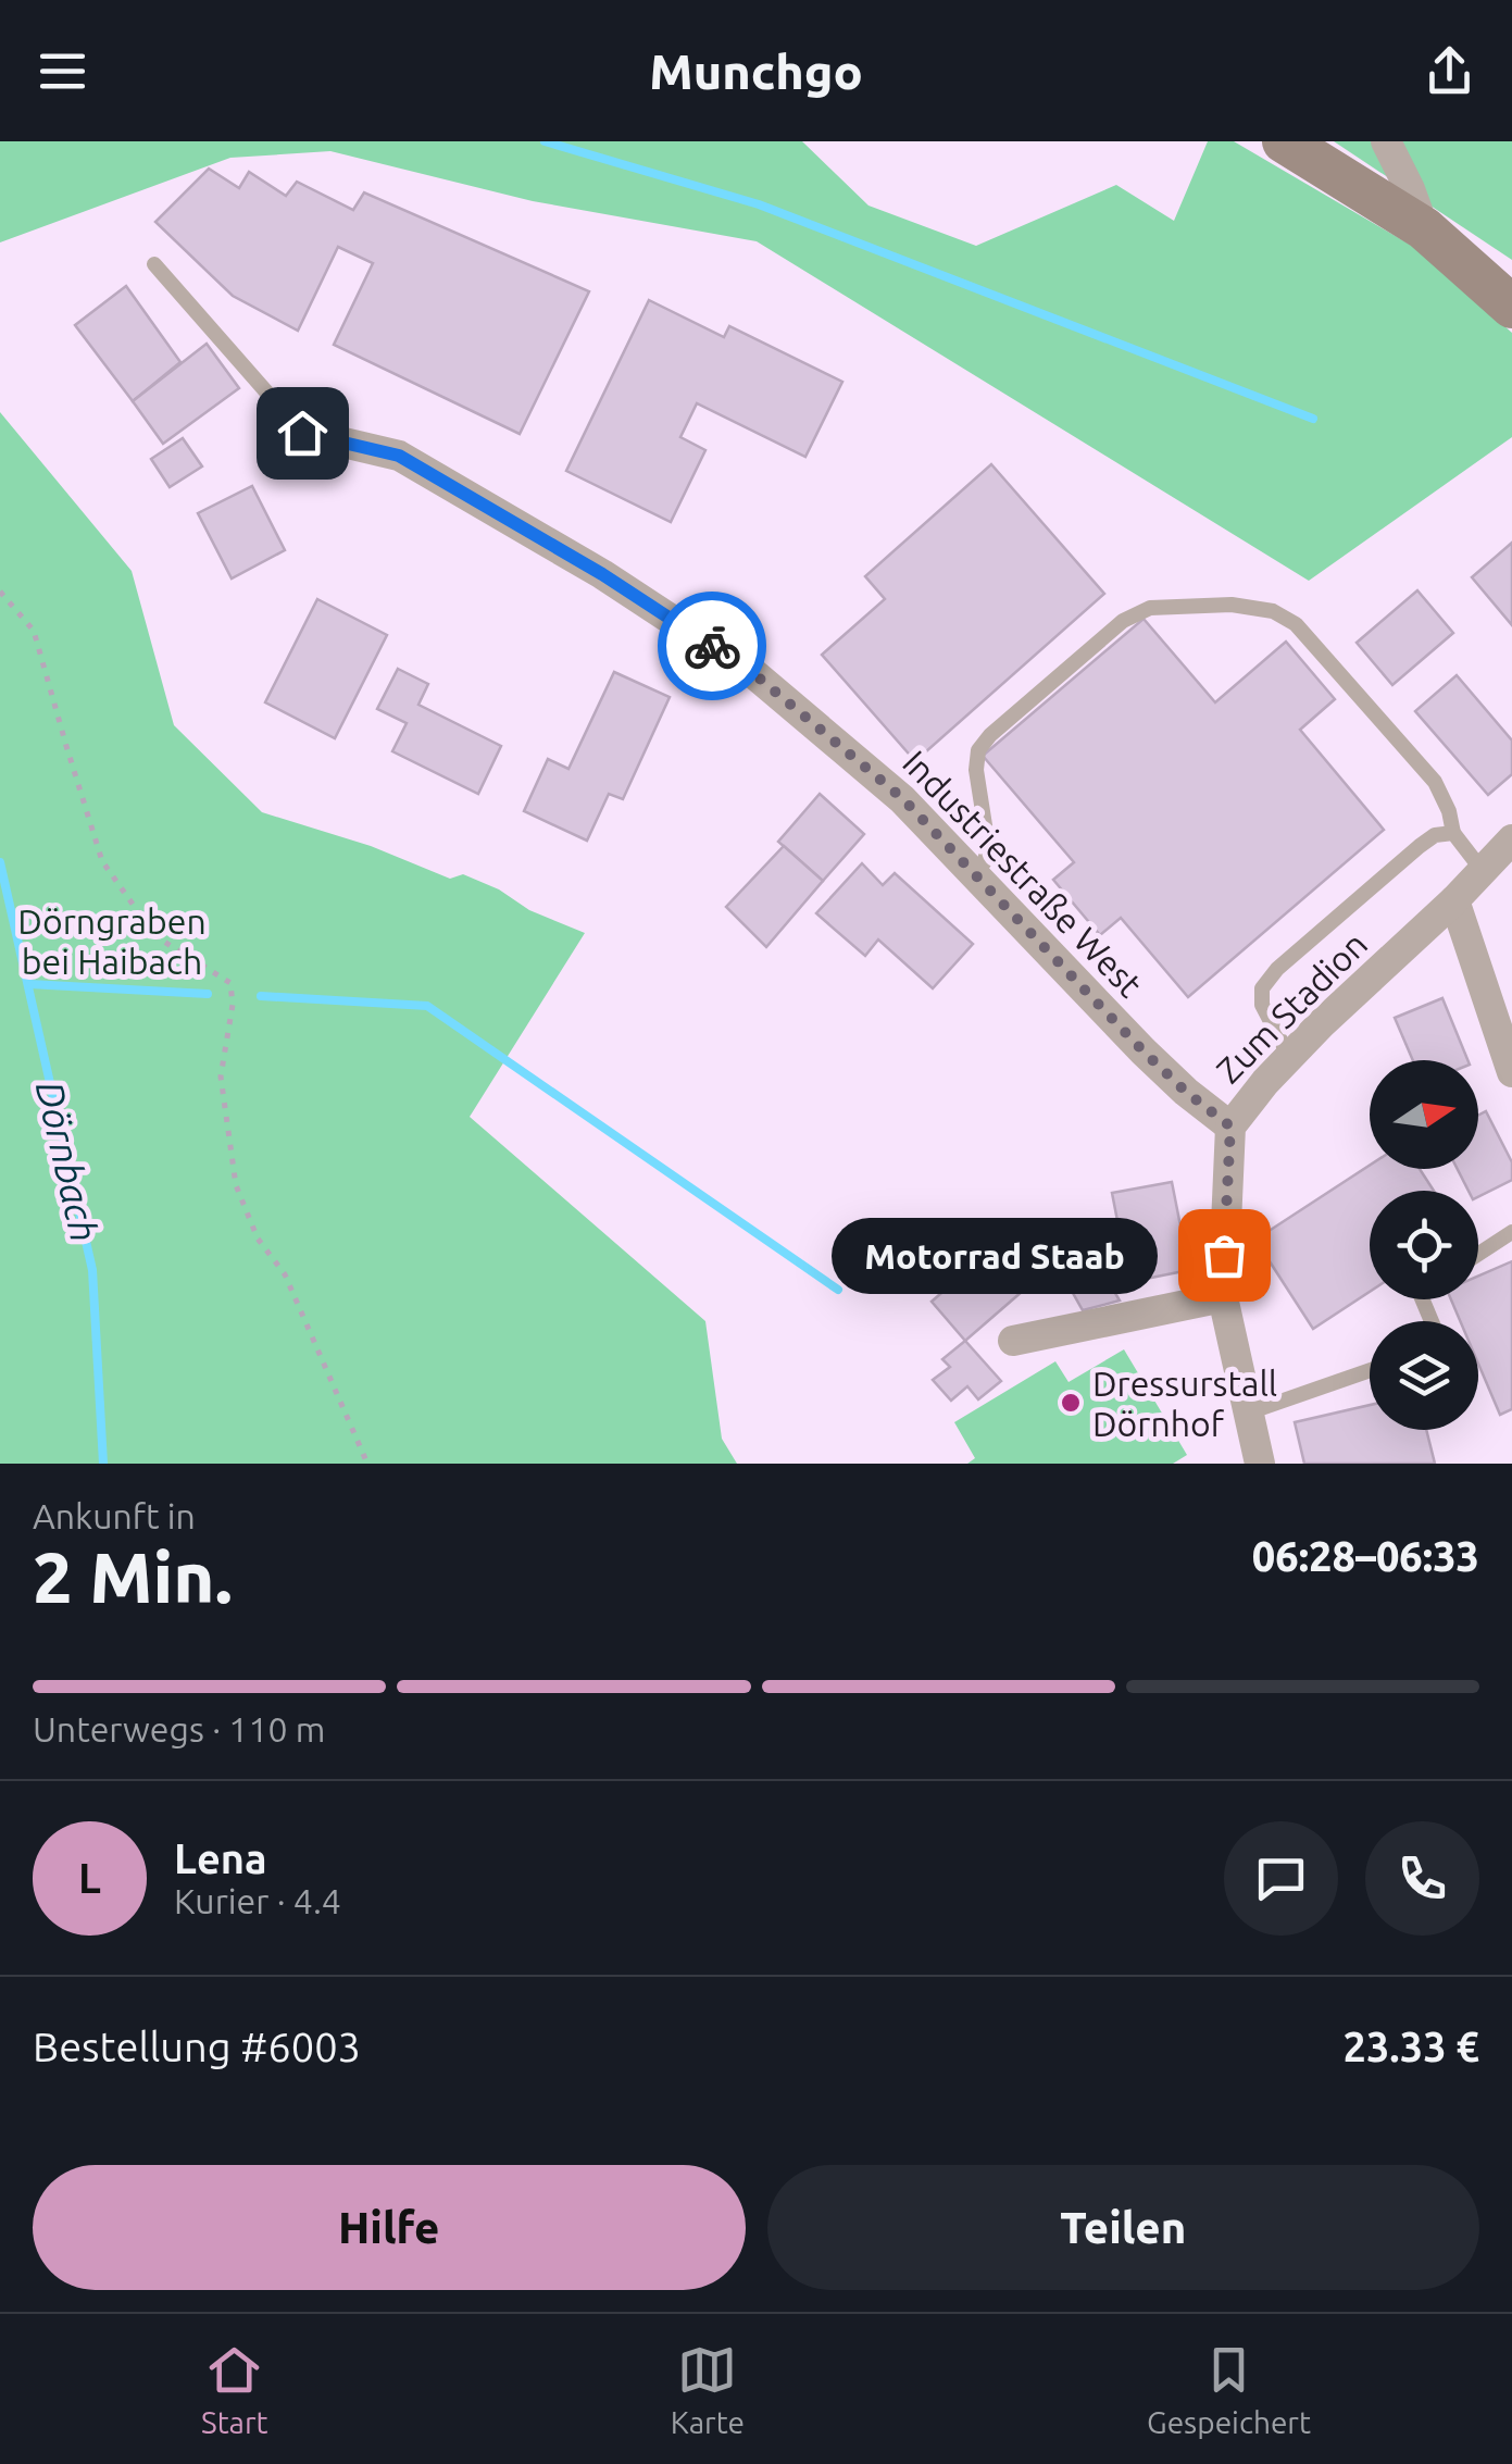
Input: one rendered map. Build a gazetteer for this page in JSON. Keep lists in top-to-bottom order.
{
  "streets": {
    "street": ["Industriestraße West", "Zum Stadion"]
  },
  "crossings": [
    ["Industriestraße West", "Zum Stadion"]
  ],
  "water": ["Dörnbach"],
  "parks": ["Dörngraben bei Haibach"],
  "places": ["Motorrad Staab", "Dressurstall Dörnhof"],
  "north": "right",
  "page": {
    "header": "Munchgo",
    "bubble": "Motorrad Staab",
    "heading": ["2 Min.", "Ankunft in", "06:28–06:33"],
    "panel": [
      "Lena",
      "Kurier · 4.4",
      "Bestellung #6003",
      "23.33 €"
    ],
    "bar": "Unterwegs · 110 m",
    "round": "L",
    "buttons": ["Hilfe", "Teilen"],
    "tabs": ["Start", "Karte", "Gespeichert"]
  }
}
